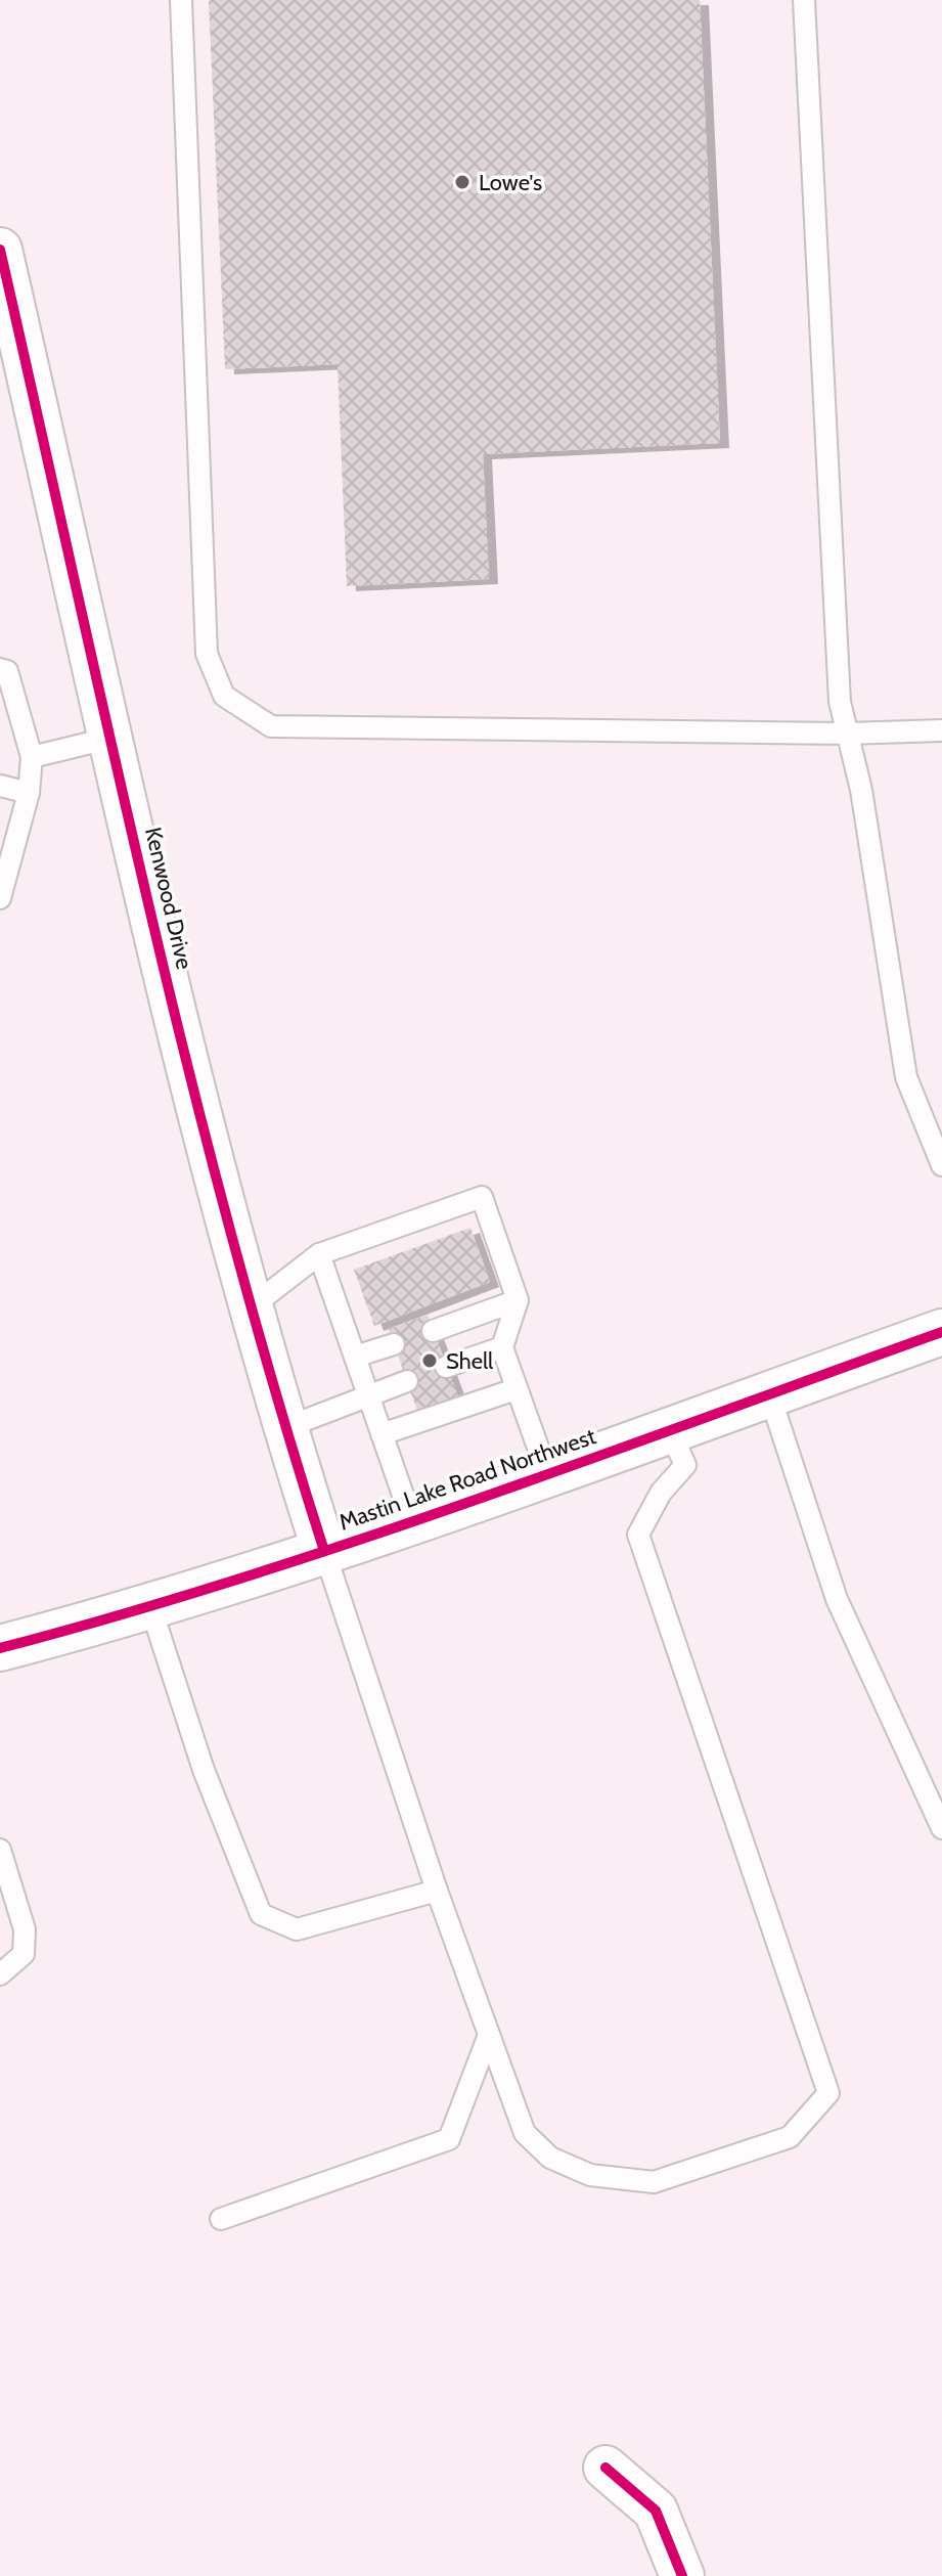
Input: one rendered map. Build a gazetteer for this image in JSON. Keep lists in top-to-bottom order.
{
  "streets": {
    "street": ["Kenwood Drive", "Mastin Lake Road Northwest"]
  },
  "crossings": [
    ["Kenwood Drive", "Mastin Lake Road Northwest"]
  ],
  "places": ["Lowe's", "Shell"]
}
